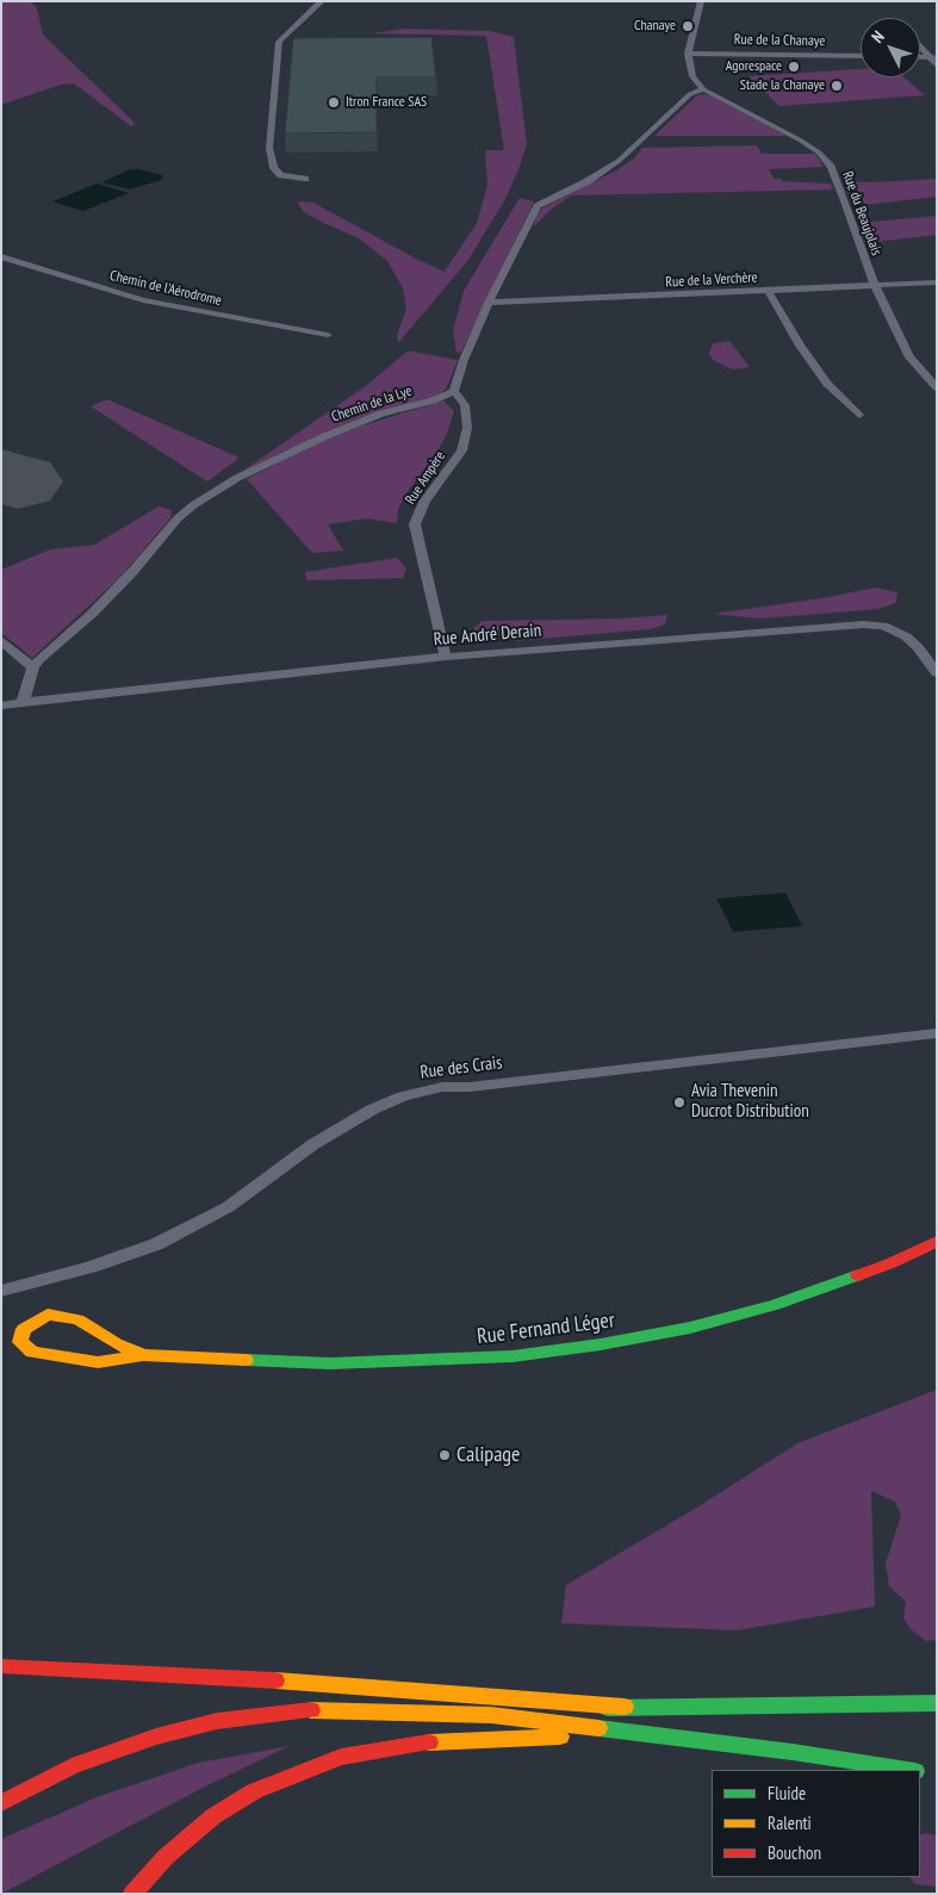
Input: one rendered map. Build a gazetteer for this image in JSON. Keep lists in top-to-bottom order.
{
  "streets": {
    "main road": ["Rue Fernand Léger"],
    "street": [
      "Rue de la Chanaye",
      "Rue du Beaujolais",
      "Rue de la Verchère",
      "Chemin de l'Aérodrome",
      "Chemin de la Lye",
      "Rue Ampère",
      "Rue André Derain",
      "Rue des Crais"
    ]
  },
  "crossings": [
    ["Rue du Beaujolais", "Rue de la Verchère"],
    ["Chemin de la Lye", "Rue Ampère"],
    ["Chemin de la Lye", "Rue André Derain"],
    ["Rue Ampère", "Rue André Derain"]
  ],
  "places": [
    "Chanaye",
    "Agorespace",
    "Stade la Chanaye",
    "Itron France SAS",
    "Avia Thevenin Ducrot Distribution",
    "Calipage"
  ],
  "legend": ["Fluide", "Ralenti", "Bouchon"],
  "north": "top left"
}
